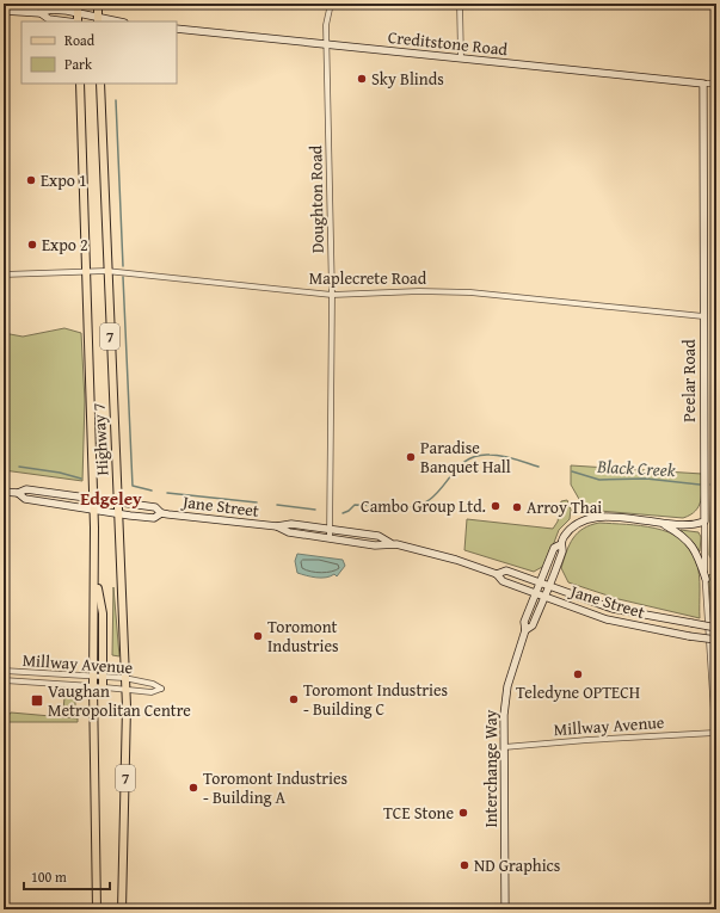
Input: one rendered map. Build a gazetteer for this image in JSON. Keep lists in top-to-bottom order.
{
  "streets": {
    "main road": ["7", "Highway 7"],
    "street": [
      "Creditstone Road",
      "Doughton Road",
      "Maplecrete Road",
      "Peelar Road",
      "Jane Street",
      "Millway Avenue",
      "Interchange Way"
    ]
  },
  "crossings": [
    ["Creditstone Road", "Doughton Road"],
    ["Creditstone Road", "Peelar Road"],
    ["Doughton Road", "Maplecrete Road"],
    ["Doughton Road", "Jane Street"],
    ["Maplecrete Road", "Peelar Road"],
    ["Maplecrete Road", "Highway 7"],
    ["Highway 7", "Jane Street"],
    ["Highway 7", "Millway Avenue"],
    ["Jane Street", "Interchange Way"],
    ["Millway Avenue", "Interchange Way"]
  ],
  "districts": ["Edgeley"],
  "water": ["Black Creek"],
  "places": {
    "other": [
      "Sky Blinds",
      "Expo 1",
      "Expo 2",
      "Paradise Banquet Hall",
      "Cambo Group Ltd.",
      "Arroy Thai",
      "Toromont Industries",
      "Teledyne OPTECH",
      "Toromont Industries - Building C",
      "Toromont Industries - Building A",
      "TCE Stone",
      "ND Graphics"
    ],
    "transit": ["Vaughan Metropolitan Centre"]
  },
  "legend": ["Road", "Park"],
  "scale_bar": "100 m"
}
